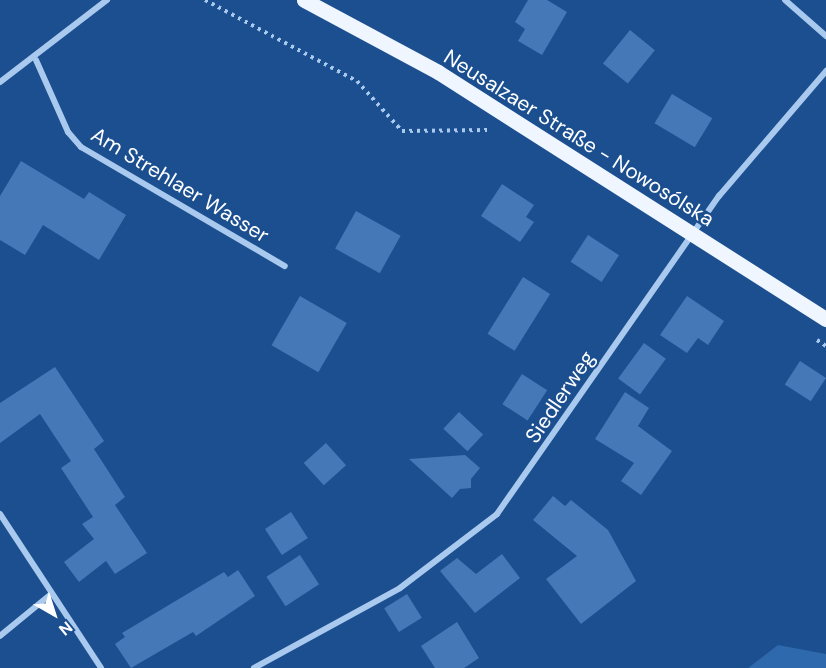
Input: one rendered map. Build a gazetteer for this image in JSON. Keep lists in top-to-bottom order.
{
  "streets": {
    "main road": ["Neusalzaer Straße - Nowosólska"],
    "street": ["Am Strehlaer Wasser", "Siedlerweg"]
  },
  "crossings": [
    ["Neusalzaer Straße - Nowosólska", "Siedlerweg"]
  ],
  "north": "bottom right"
}
